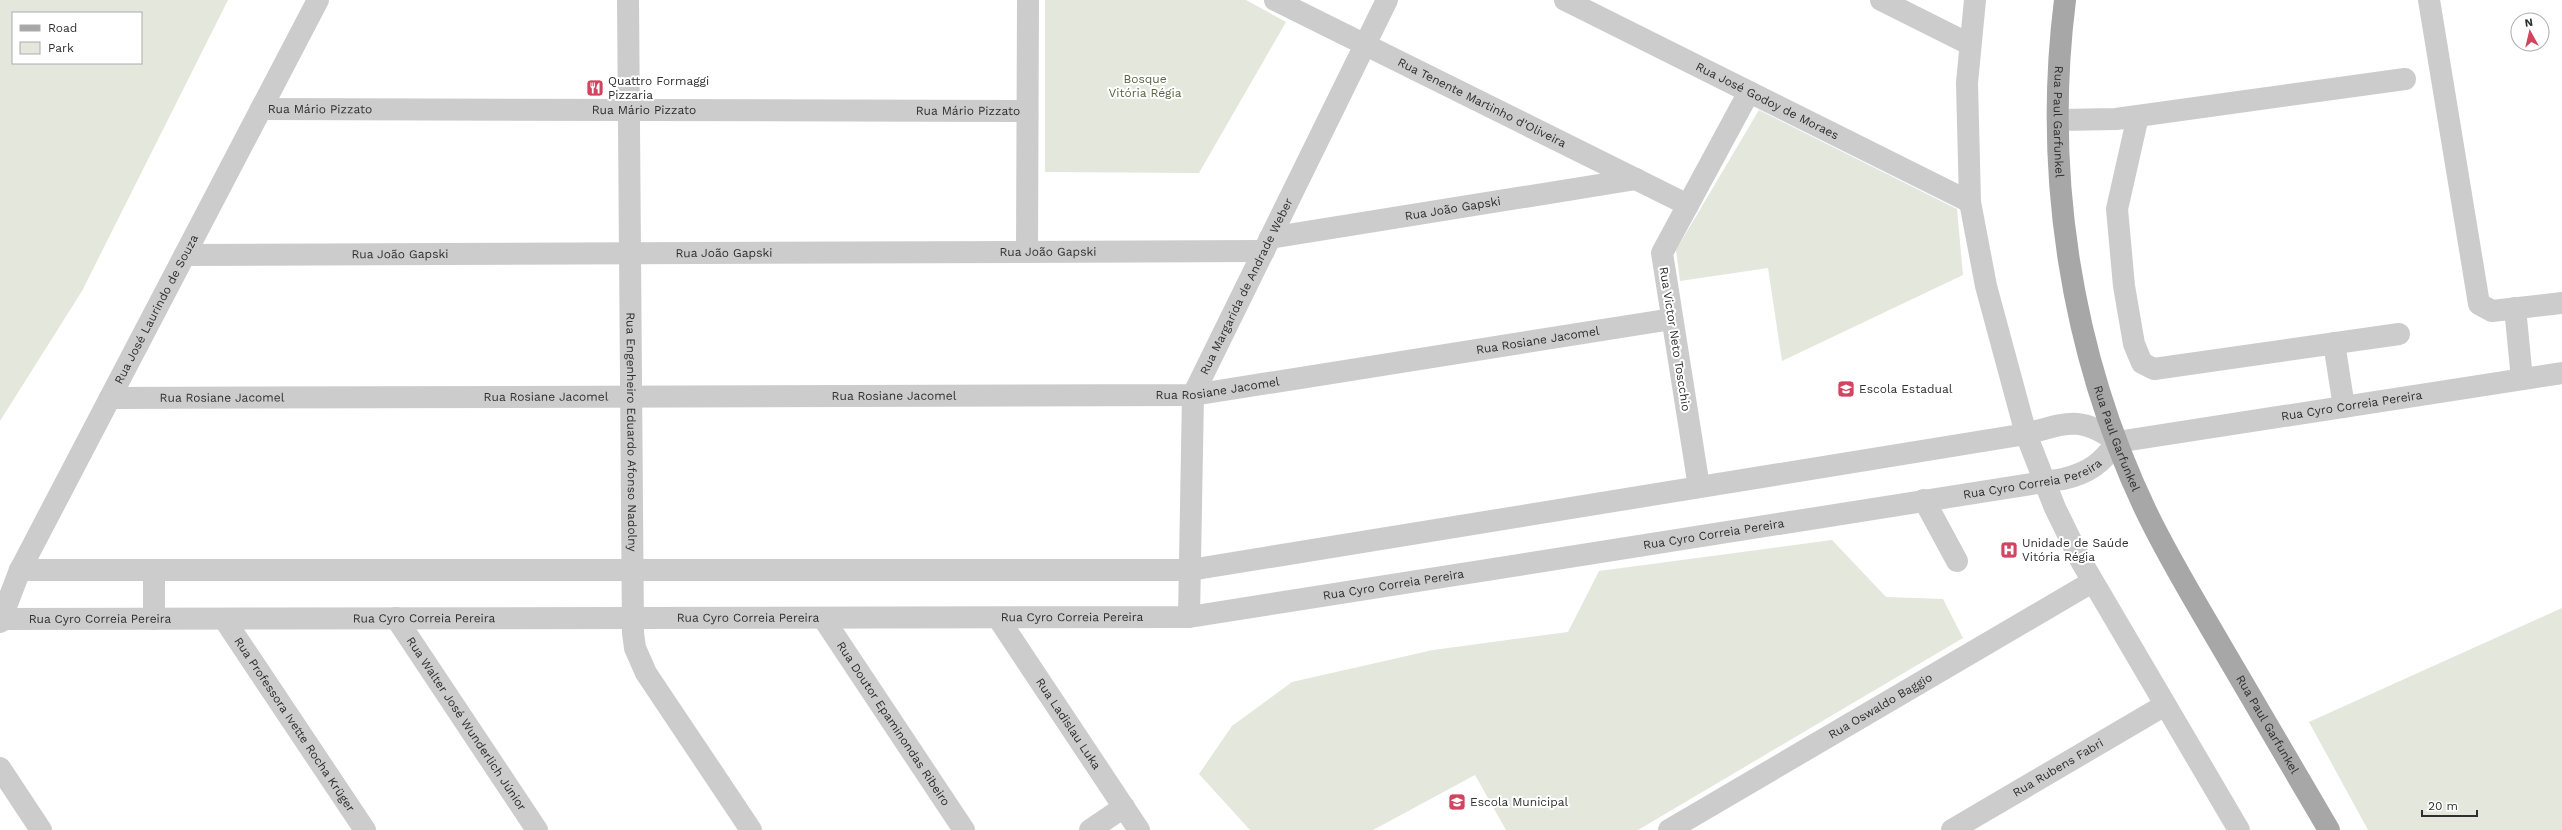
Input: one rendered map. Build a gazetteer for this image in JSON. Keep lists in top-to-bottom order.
{
  "streets": {
    "main road": ["Rua Paul Garfunkel"],
    "street": [
      "Rua José Godoy de Moraes",
      "Rua Tenente Martinho d'Oliveira",
      "Rua Mário Pizzato",
      "Rua João Gapski",
      "Rua Margarida de Andrade Weber",
      "Rua José Laurindo de Souza",
      "Rua Victor Neto Toscchio",
      "Rua Rosiane Jacomel",
      "Rua Cyro Correia Pereira",
      "Rua Engenheiro Eduardo Afonso Nadolny",
      "Rua Oswaldo Baggio",
      "Rua Professora Ivette Rocha Krüger",
      "Rua Walter José Wunderlich Júnior",
      "Rua Doutor Epaminondas Ribeiro",
      "Rua Ladislau Luka",
      "Rua Rubens Fabri"
    ]
  },
  "crossings": [
    ["Rua José Godoy de Moraes", "Rua Victor Neto Toscchio"],
    ["Rua Tenente Martinho d'Oliveira", "Rua João Gapski"],
    ["Rua Tenente Martinho d'Oliveira", "Rua Margarida de Andrade Weber"],
    ["Rua Tenente Martinho d'Oliveira", "Rua Victor Neto Toscchio"],
    ["Rua Mário Pizzato", "Rua José Laurindo de Souza"],
    ["Rua Mário Pizzato", "Rua Engenheiro Eduardo Afonso Nadolny"],
    ["Rua Paul Garfunkel", "Rua Cyro Correia Pereira"],
    ["Rua João Gapski", "Rua Margarida de Andrade Weber"],
    ["Rua João Gapski", "Rua José Laurindo de Souza"],
    ["Rua João Gapski", "Rua Engenheiro Eduardo Afonso Nadolny"],
    ["Rua Margarida de Andrade Weber", "Rua Rosiane Jacomel"],
    ["Rua Margarida de Andrade Weber", "Rua Cyro Correia Pereira"],
    ["Rua José Laurindo de Souza", "Rua Rosiane Jacomel"],
    ["Rua José Laurindo de Souza", "Rua Cyro Correia Pereira"],
    ["Rua Victor Neto Toscchio", "Rua Rosiane Jacomel"],
    ["Rua Rosiane Jacomel", "Rua Engenheiro Eduardo Afonso Nadolny"],
    ["Rua Cyro Correia Pereira", "Rua Engenheiro Eduardo Afonso Nadolny"],
    ["Rua Cyro Correia Pereira", "Rua Professora Ivette Rocha Krüger"],
    ["Rua Cyro Correia Pereira", "Rua Walter José Wunderlich Júnior"],
    ["Rua Cyro Correia Pereira", "Rua Doutor Epaminondas Ribeiro"],
    ["Rua Cyro Correia Pereira", "Rua Ladislau Luka"]
  ],
  "parks": ["Bosque Vitória Régia"],
  "places": {
    "restaurant": ["Quattro Formaggi Pizzaria"],
    "school or university": ["Escola Estadual", "Escola Municipal"],
    "hospital": ["Unidade de Saúde Vitória Régia"]
  },
  "legend": ["Road", "Park"],
  "scale_bar": "20 m",
  "north": "top"
}
